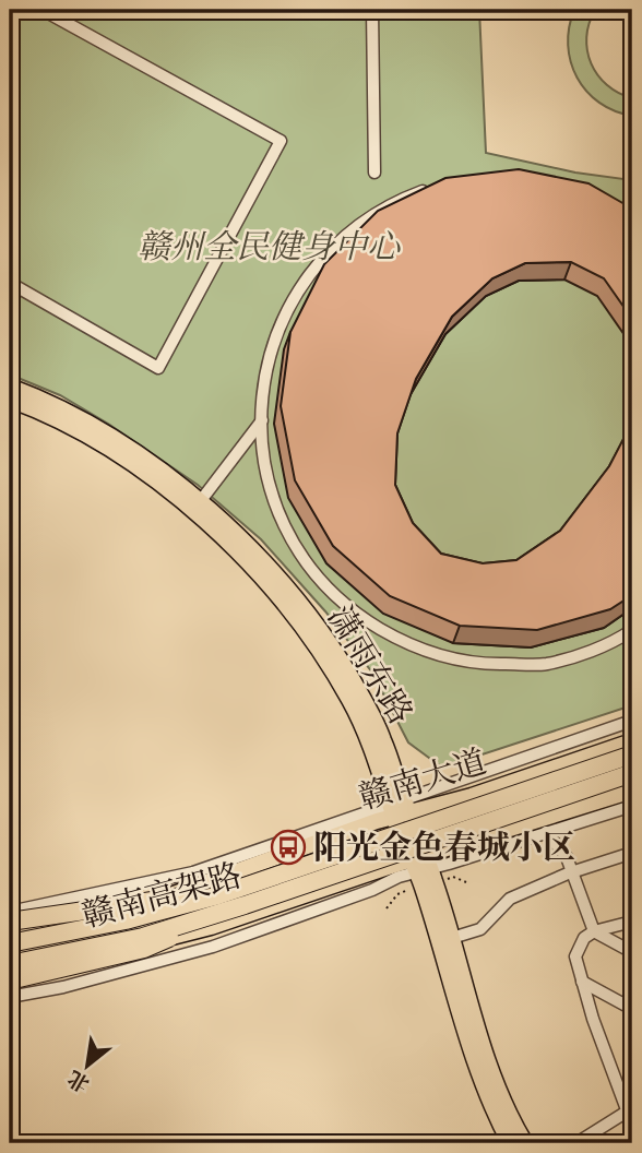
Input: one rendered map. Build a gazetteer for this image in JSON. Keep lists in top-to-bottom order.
{
  "streets": {
    "highway": ["赣南高架路"],
    "main road": ["潇雨东路", "赣南大道"]
  },
  "crossings": [
    ["潇雨东路", "赣南大道"]
  ],
  "parks": ["赣州全民健身中心"],
  "places": {
    "bus stop": ["阳光金色春城小区"]
  },
  "north": "bottom left"
}
